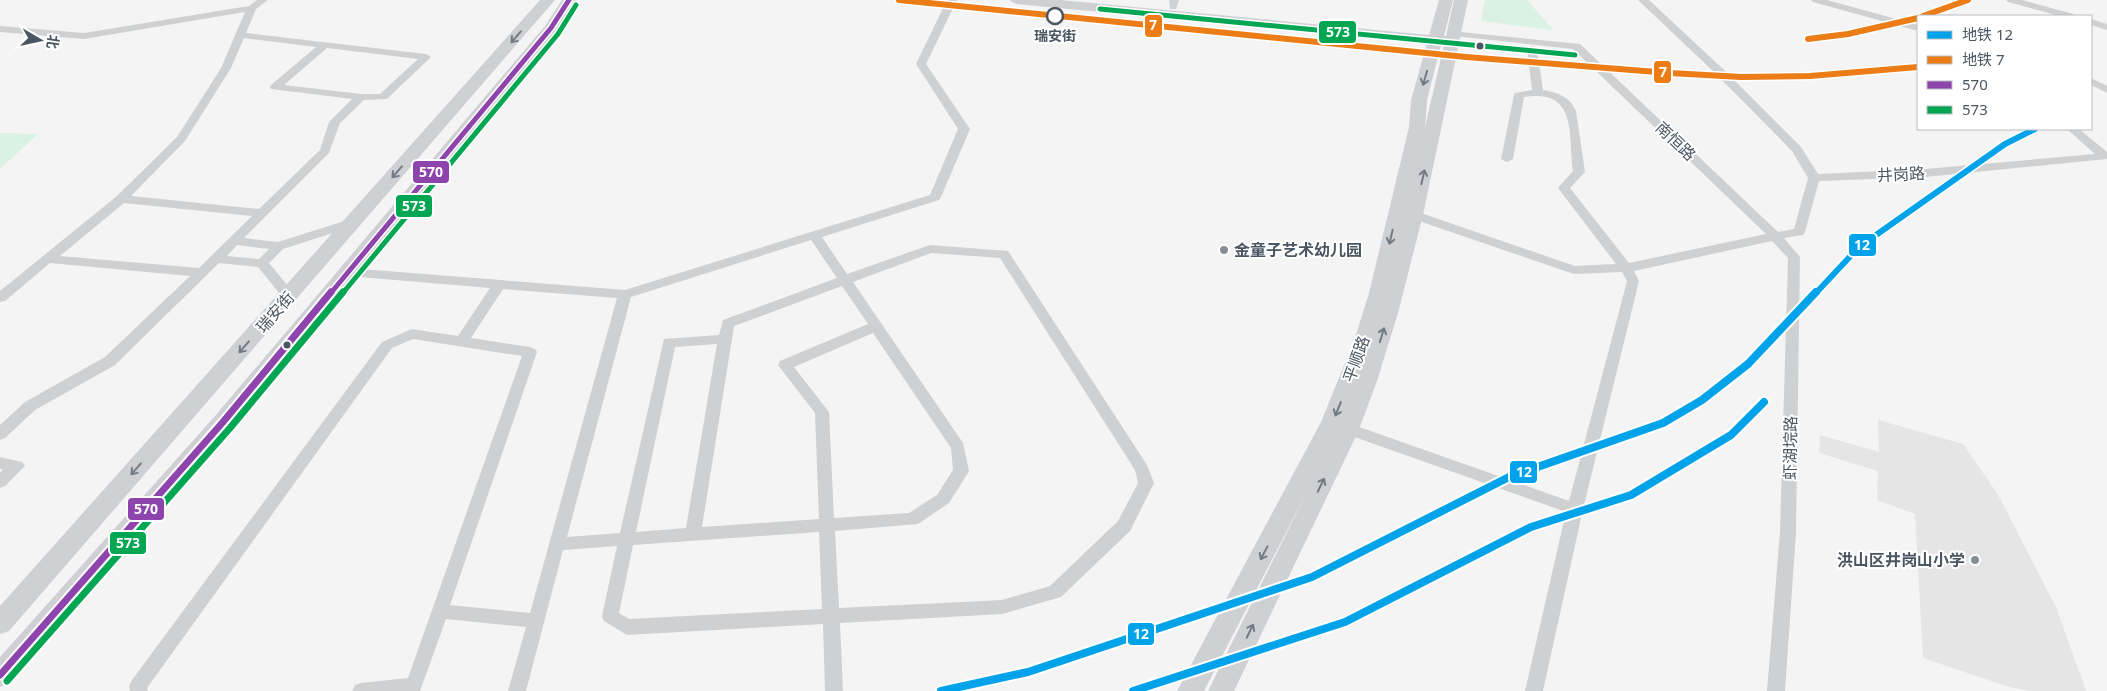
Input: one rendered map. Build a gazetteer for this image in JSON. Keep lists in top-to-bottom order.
{
  "streets": {
    "main road": ["瑞安街", "平顺路"],
    "street": ["南恒路", "井岗路", "虾湖垸路"]
  },
  "crossings": [
    ["南恒路", "虾湖垸路"]
  ],
  "places": ["瑞安街", "金童子艺术幼儿园", "洪山区井岗山小学"],
  "lines": [
    "metro line 7",
    "transit line 570",
    "transit line 573",
    "metro line 12"
  ],
  "legend": [
    "地铁 12",
    "地铁 7",
    "570",
    "573"
  ],
  "north": "right"
}
